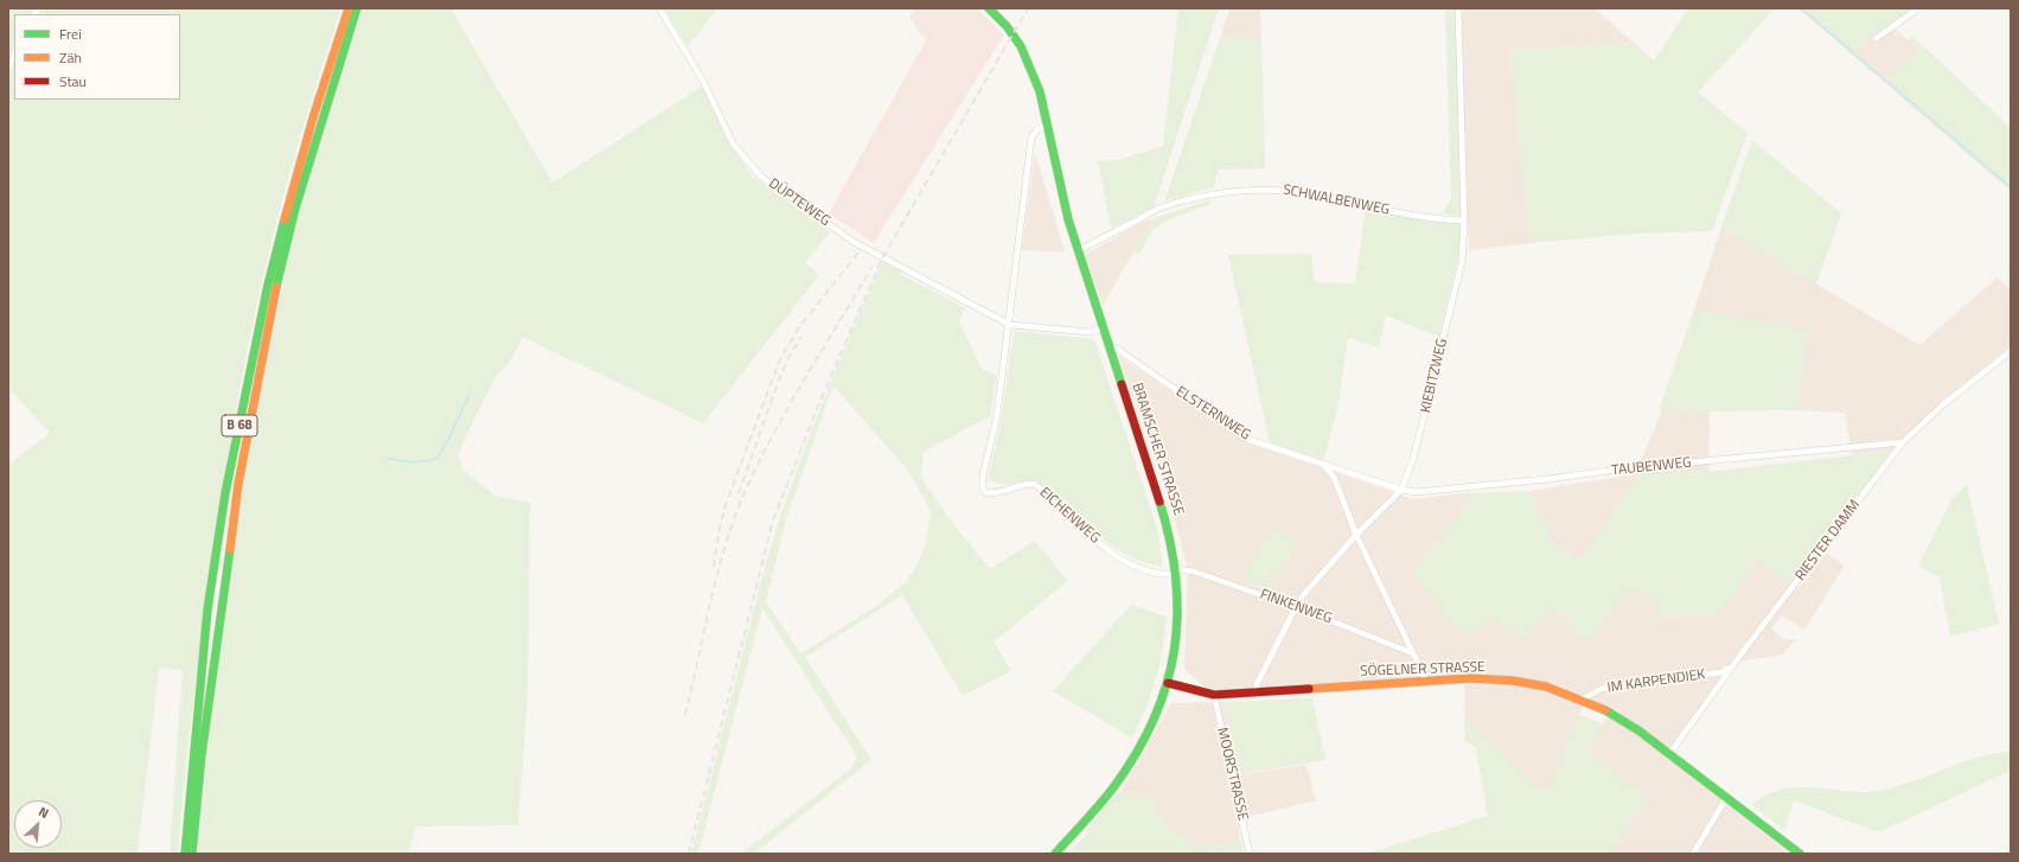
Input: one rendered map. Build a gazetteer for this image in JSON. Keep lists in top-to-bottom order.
{
  "streets": {
    "main road": ["B 68", "BRAMSCHER STRASSE", "SÖGELNER STRASSE"],
    "street": [
      "SCHWALBENWEG",
      "DÜPTEWEG",
      "KIEBITZWEG",
      "ELSTERNWEG",
      "TAUBENWEG",
      "EICHENWEG",
      "RIESTER DAMM",
      "FINKENWEG",
      "IM KARPENDIEK",
      "MOORSTRASSE"
    ]
  },
  "crossings": [
    ["SCHWALBENWEG", "KIEBITZWEG"],
    ["SCHWALBENWEG", "BRAMSCHER STRASSE"],
    ["DÜPTEWEG", "EICHENWEG"],
    ["KIEBITZWEG", "ELSTERNWEG"],
    ["KIEBITZWEG", "TAUBENWEG"],
    ["KIEBITZWEG", "FINKENWEG"],
    ["KIEBITZWEG", "SÖGELNER STRASSE"],
    ["ELSTERNWEG", "BRAMSCHER STRASSE"],
    ["ELSTERNWEG", "TAUBENWEG"],
    ["BRAMSCHER STRASSE", "EICHENWEG"],
    ["BRAMSCHER STRASSE", "FINKENWEG"],
    ["BRAMSCHER STRASSE", "SÖGELNER STRASSE"],
    ["TAUBENWEG", "RIESTER DAMM"],
    ["EICHENWEG", "FINKENWEG"],
    ["RIESTER DAMM", "SÖGELNER STRASSE"],
    ["RIESTER DAMM", "IM KARPENDIEK"],
    ["SÖGELNER STRASSE", "IM KARPENDIEK"],
    ["SÖGELNER STRASSE", "MOORSTRASSE"]
  ],
  "legend": ["Frei", "Zäh", "Stau"],
  "north": "top right"
}
